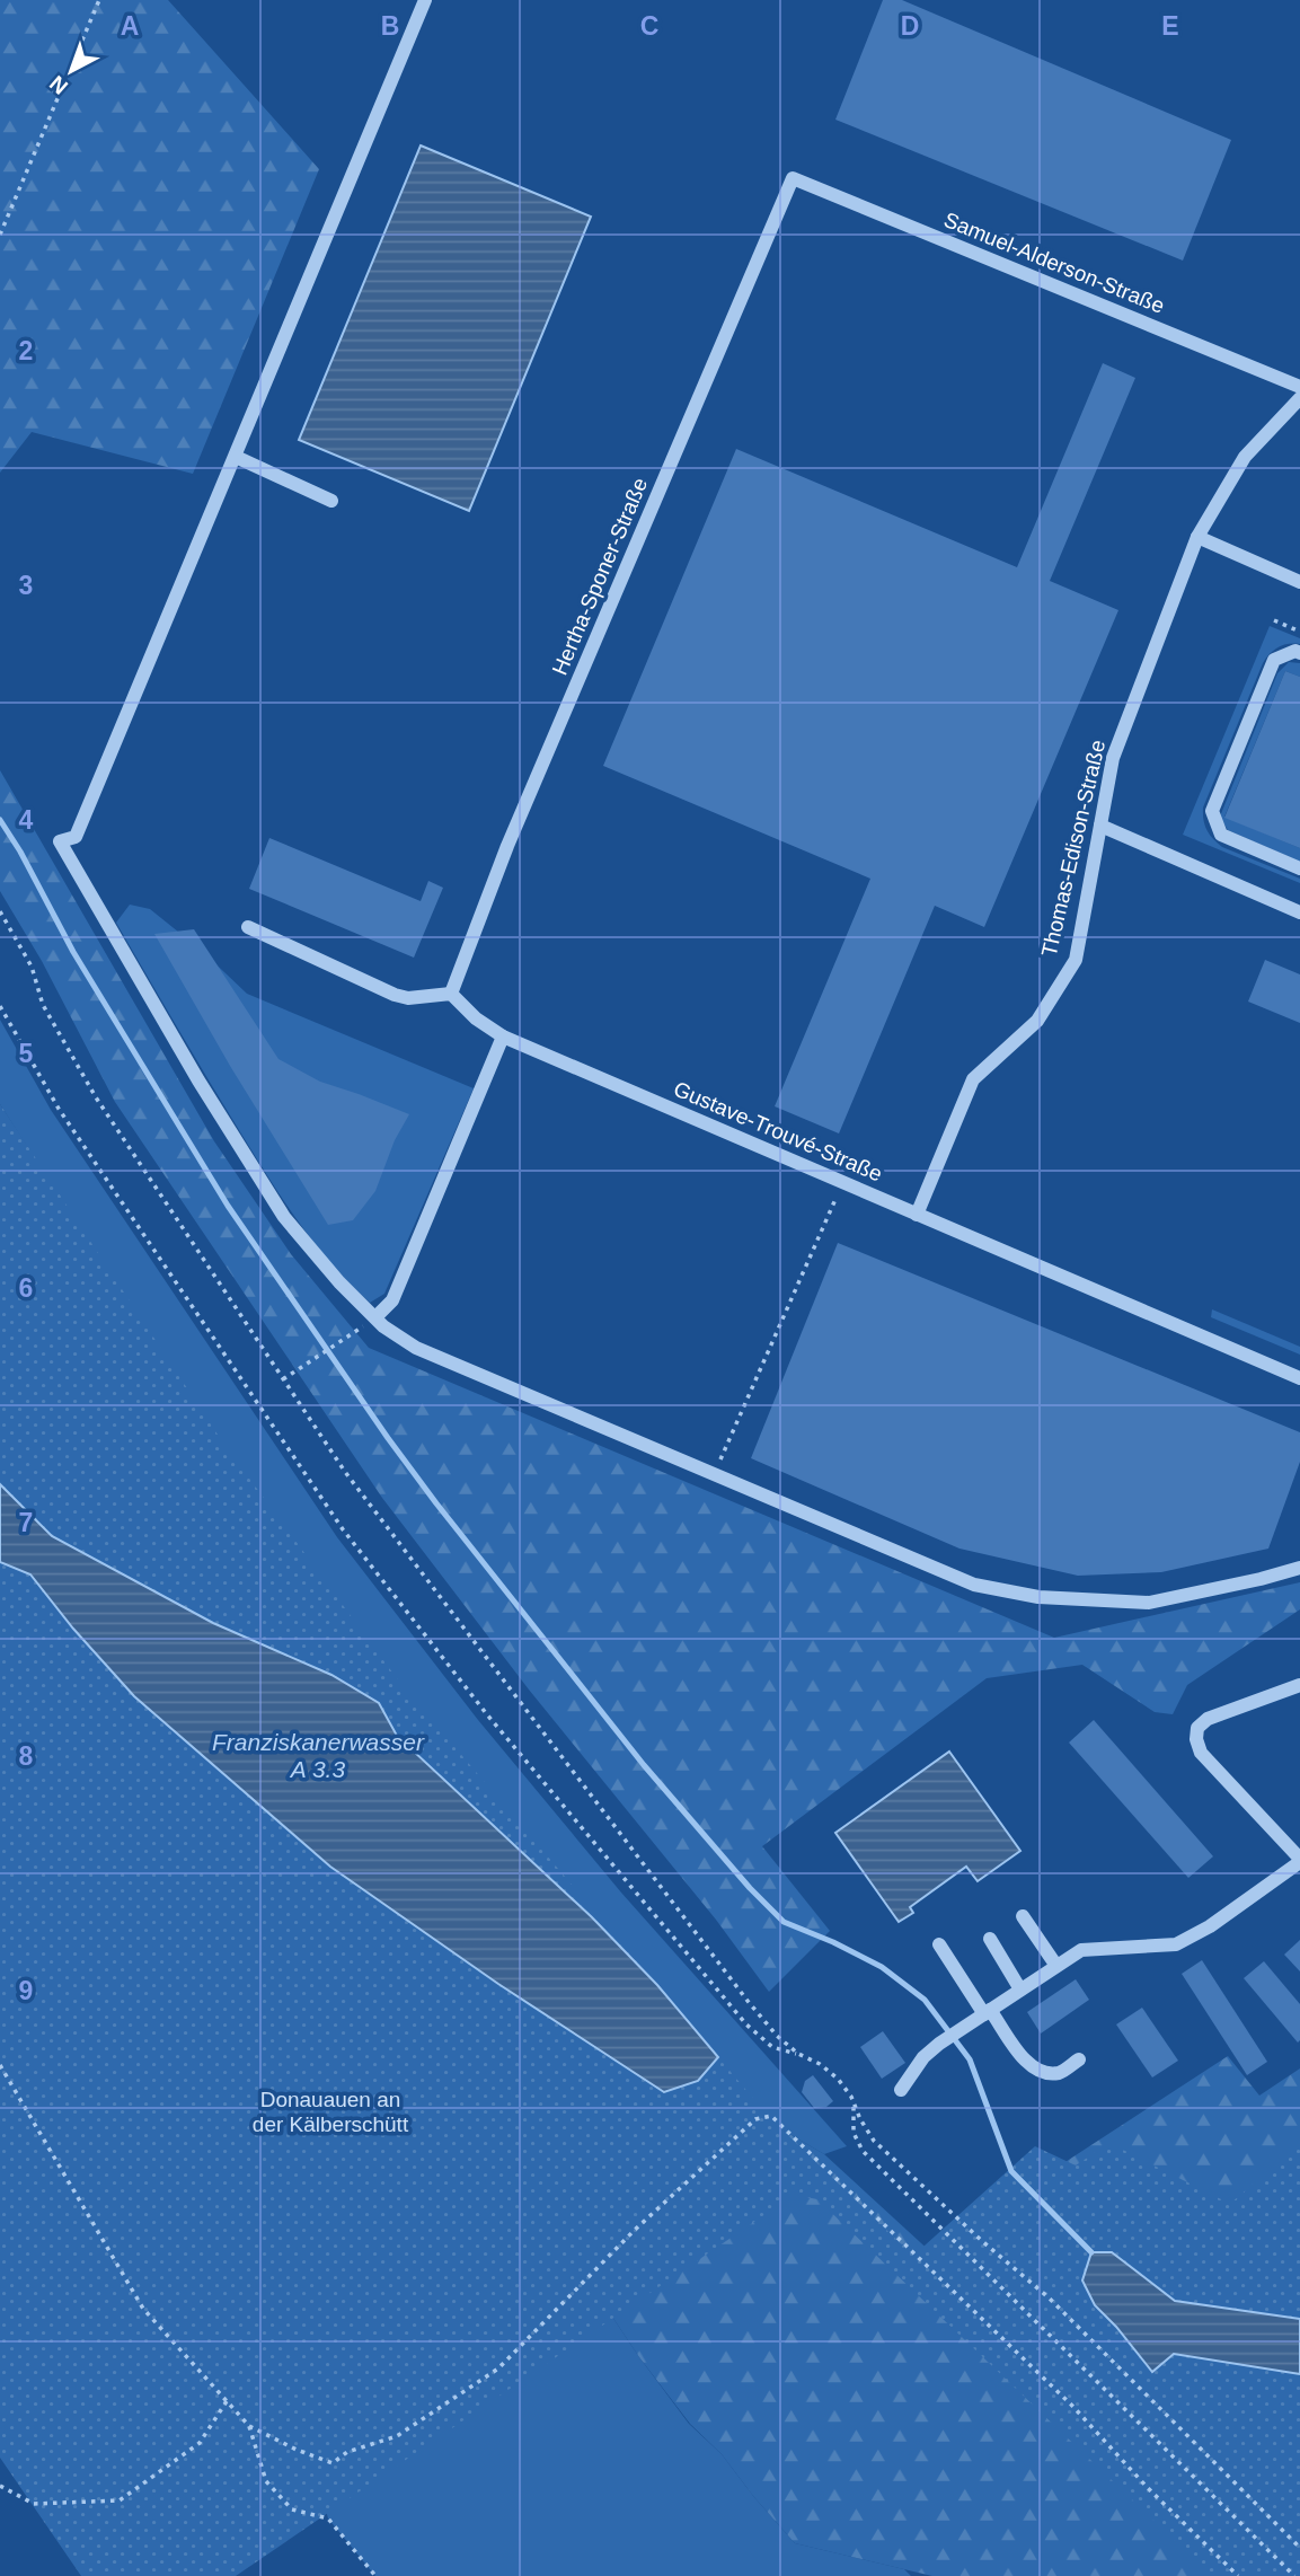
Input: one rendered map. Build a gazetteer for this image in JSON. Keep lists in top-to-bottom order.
{
  "streets": {
    "street": [
      "Samuel-Alderson-Straße",
      "Hertha-Sponer-Straße",
      "Thomas-Edison-Straße",
      "Gustave-Trouvé-Straße"
    ]
  },
  "crossings": [
    ["Samuel-Alderson-Straße", "Hertha-Sponer-Straße"],
    ["Hertha-Sponer-Straße", "Gustave-Trouvé-Straße"],
    ["Thomas-Edison-Straße", "Gustave-Trouvé-Straße"]
  ],
  "water": ["Franziskanerwasser A 3.3"],
  "parks": ["Donauauen an der Kälberschütt"],
  "north": "bottom left",
  "grid": {
    "columns": [
      "A",
      "B",
      "C",
      "D",
      "E"
    ],
    "rows": [
      "2",
      "3",
      "4",
      "5",
      "6",
      "7",
      "8",
      "9"
    ]
  }
}
